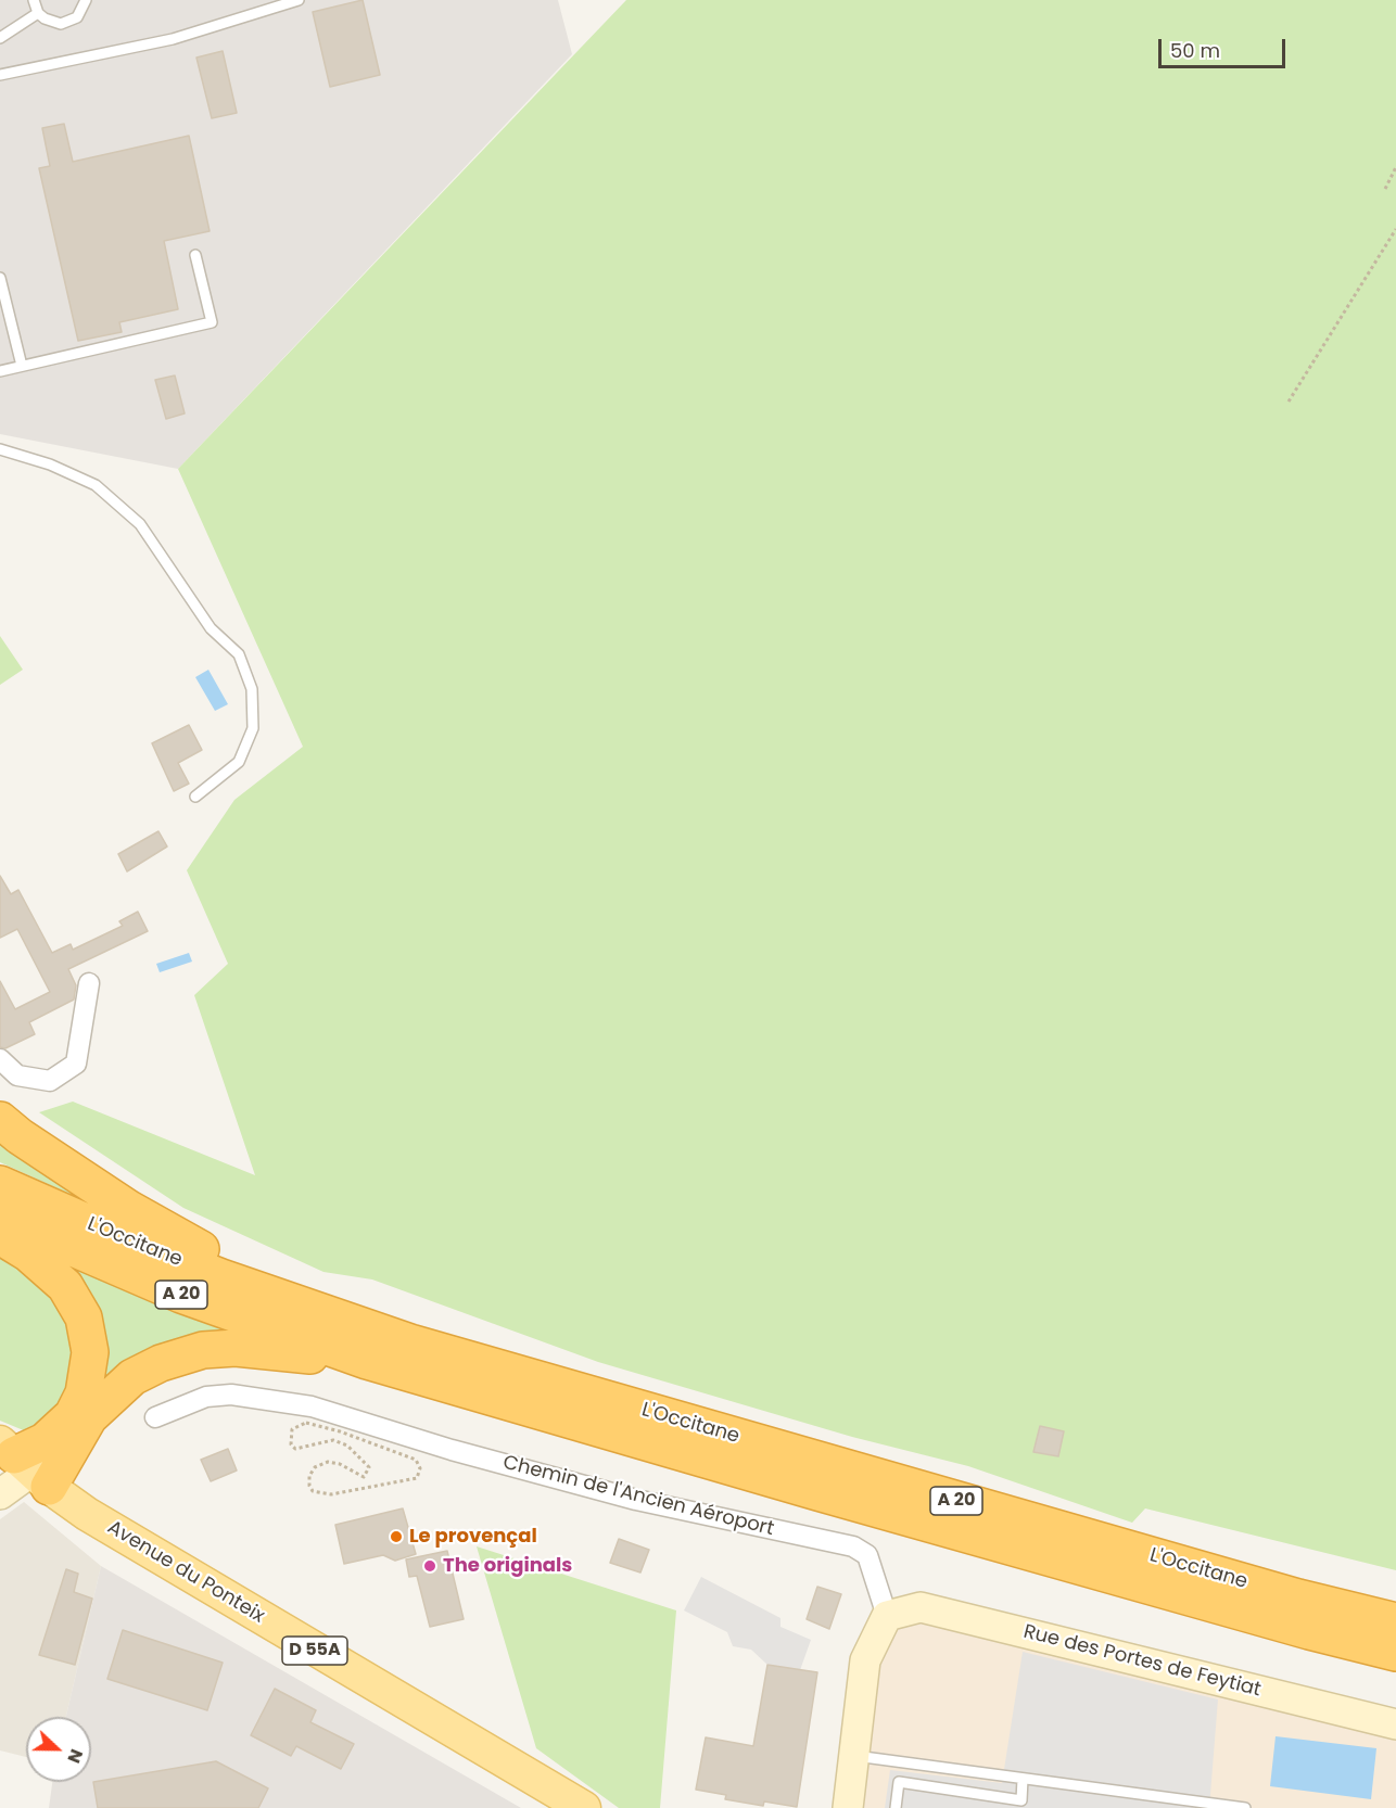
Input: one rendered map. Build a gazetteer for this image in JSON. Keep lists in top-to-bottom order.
{
  "streets": {
    "highway": ["L'Occitane", "A 20"],
    "main road": ["Avenue du Ponteix", "D 55A"],
    "street": ["Chemin de l'Ancien Aéroport", "Rue des Portes de Feytiat"]
  },
  "crossings": [
    ["Chemin de l'Ancien Aéroport", "Rue des Portes de Feytiat"]
  ],
  "places": ["Le provençal", "The originals"],
  "scale_bar": "50 m",
  "north": "right"
}
